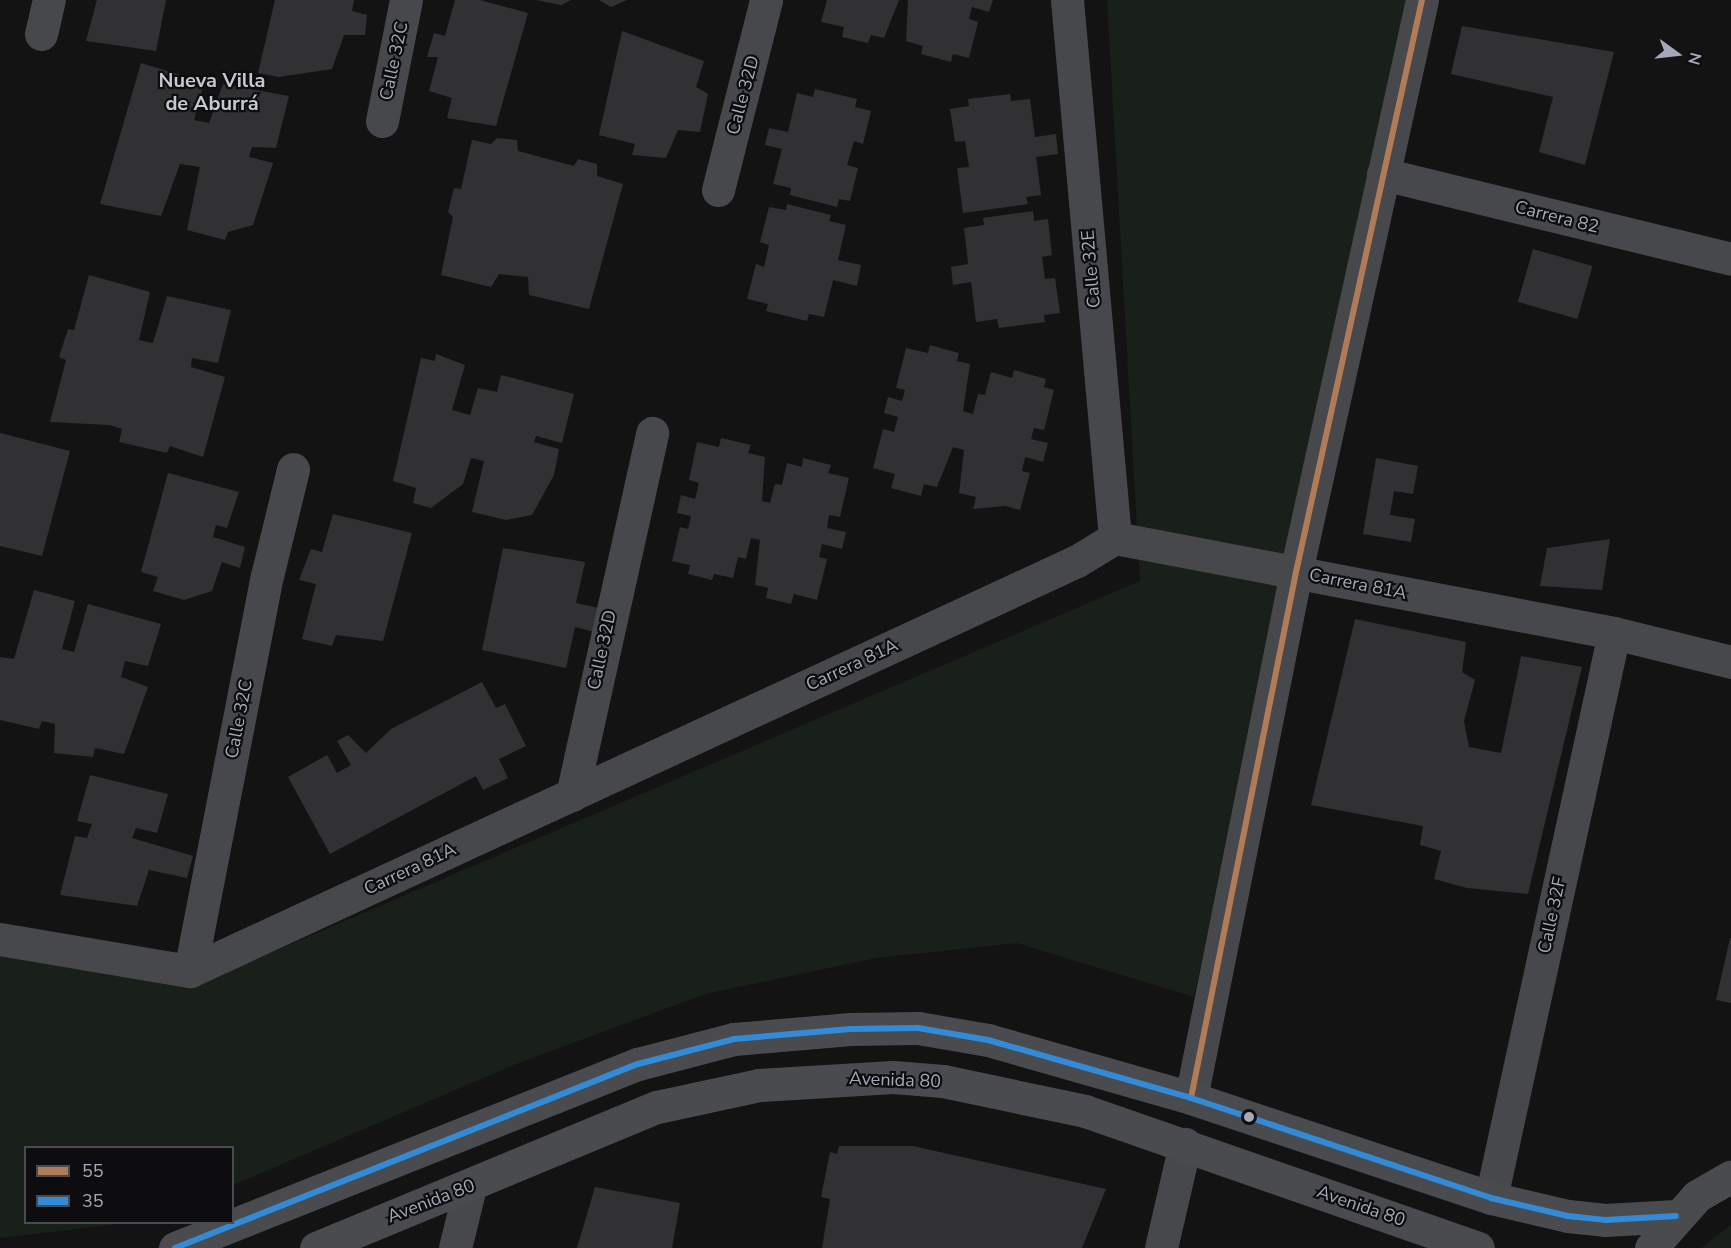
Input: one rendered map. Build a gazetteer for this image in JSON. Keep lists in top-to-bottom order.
{
  "streets": {
    "main road": ["Avenida 80"],
    "street": [
      "Calle 32C",
      "Calle 32D",
      "Carrera 82",
      "Calle 32E",
      "Carrera 81A",
      "Calle 32F"
    ]
  },
  "crossings": [
    ["Calle 32C", "Carrera 81A"],
    ["Calle 32D", "Carrera 81A"],
    ["Calle 32E", "Carrera 81A"],
    ["Carrera 81A", "Calle 32F"]
  ],
  "districts": ["Nueva Villa de Aburrá"],
  "lines": ["transit line 55", "transit line 35"],
  "legend": ["55", "35"],
  "north": "right"
}
